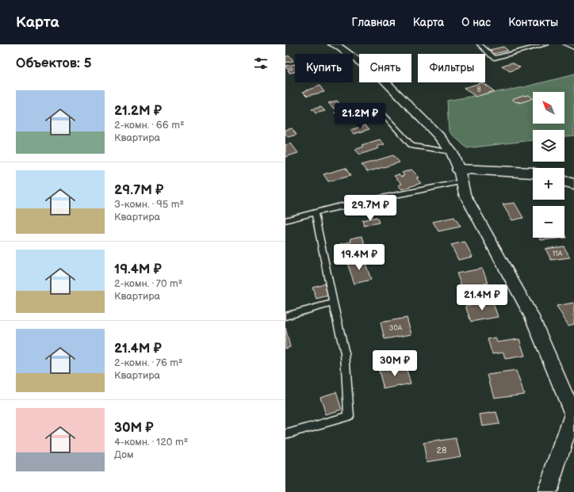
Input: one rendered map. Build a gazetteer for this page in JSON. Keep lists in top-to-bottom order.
{
  "house_numbers": [
    "8",
    "11А",
    "30А",
    "28"
  ],
  "north": "top left",
  "page": {
    "header": "Карта",
    "nav": [
      "Главная",
      "Карта",
      "О нас",
      "Контакты"
    ],
    "heading": "Объектов: 5",
    "chip": ["Купить", "Снять", "Фильтры"],
    "list": [
      {
        "name": "21.2M ₽",
        "note": "2-комн. · 66 m² · Квартира"
      },
      {
        "name": "29.7M ₽",
        "note": "3-комн. · 95 m² · Квартира"
      },
      {
        "name": "19.4M ₽",
        "note": "2-комн. · 70 m² · Квартира"
      },
      {
        "name": "21.4M ₽",
        "note": "2-комн. · 76 m² · Квартира"
      },
      {
        "name": "30M ₽",
        "note": "4-комн. · 120 m² · Дом"
      }
    ],
    "map_buttons": ["+", "−"],
    "price": [
      "21.2M ₽",
      "29.7M ₽",
      "19.4M ₽",
      "21.4M ₽",
      "30M ₽"
    ]
  }
}
